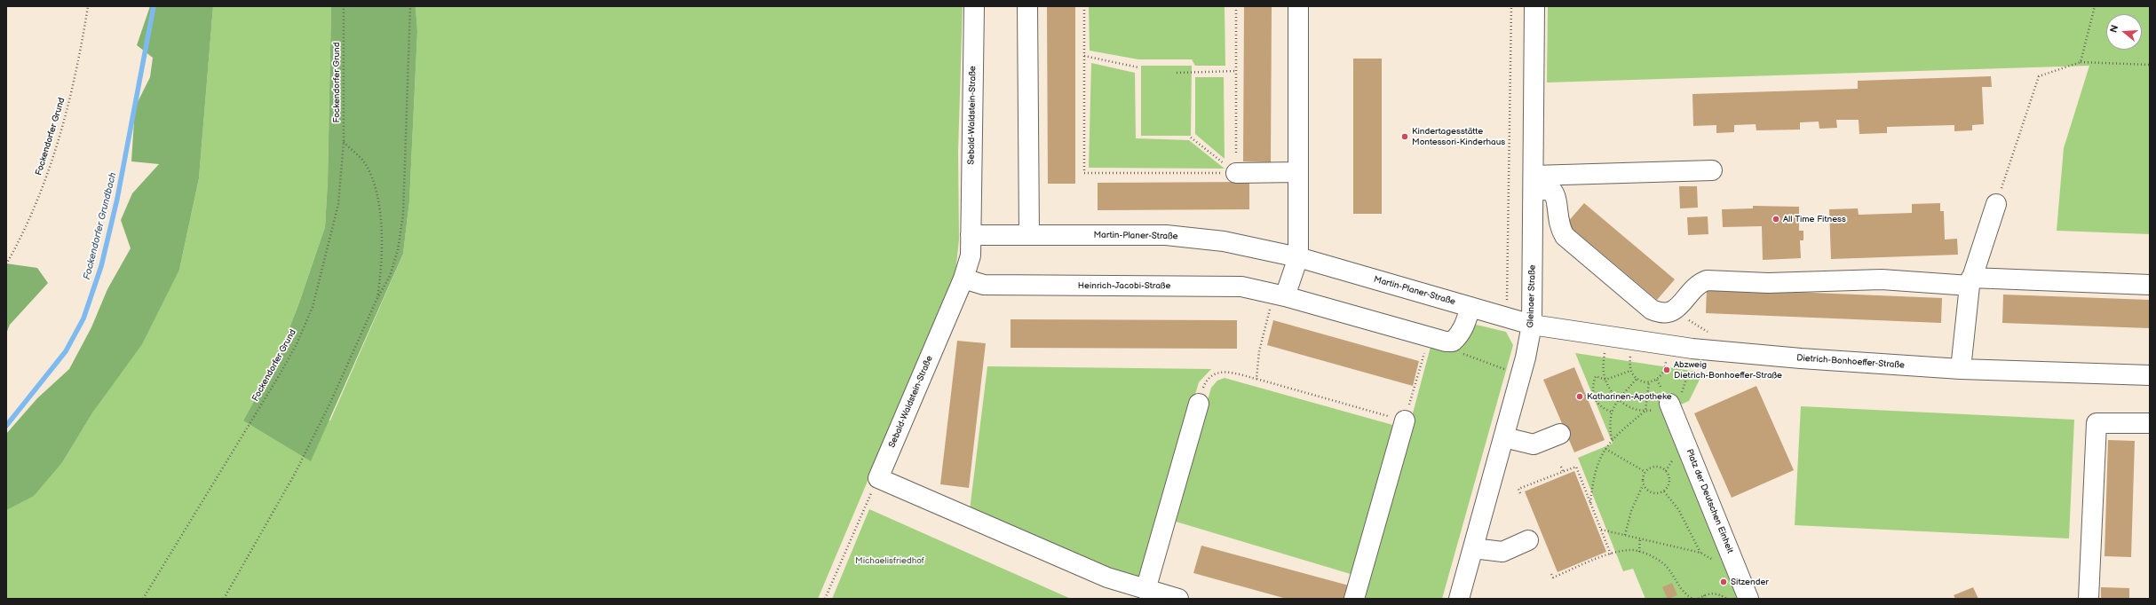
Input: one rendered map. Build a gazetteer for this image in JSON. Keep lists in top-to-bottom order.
{
  "streets": {
    "street": [
      "Sebald-Waldstein-Straße",
      "Martin-Planer-Straße",
      "Heinrich-Jacobi-Straße",
      "Gleinaer Straße",
      "Dietrich-Bonhoeffer-Straße",
      "Platz der Deutschen Einheit"
    ],
    "path": ["Fockendorfer Grund"]
  },
  "crossings": [
    ["Sebald-Waldstein-Straße", "Martin-Planer-Straße"],
    ["Sebald-Waldstein-Straße", "Heinrich-Jacobi-Straße"],
    ["Martin-Planer-Straße", "Gleinaer Straße"],
    ["Martin-Planer-Straße", "Dietrich-Bonhoeffer-Straße"],
    ["Gleinaer Straße", "Dietrich-Bonhoeffer-Straße"]
  ],
  "water": ["Fockendorfer Grundbach"],
  "parks": ["Michaelisfriedhof"],
  "places": [
    "Kindertagesstätte Montessori-Kinderhaus",
    "All Time Fitness",
    "Abzweig Dietrich-Bonhoeffer-Straße",
    "Katharinen-Apotheke",
    "Sitzender"
  ],
  "north": "left"
}
